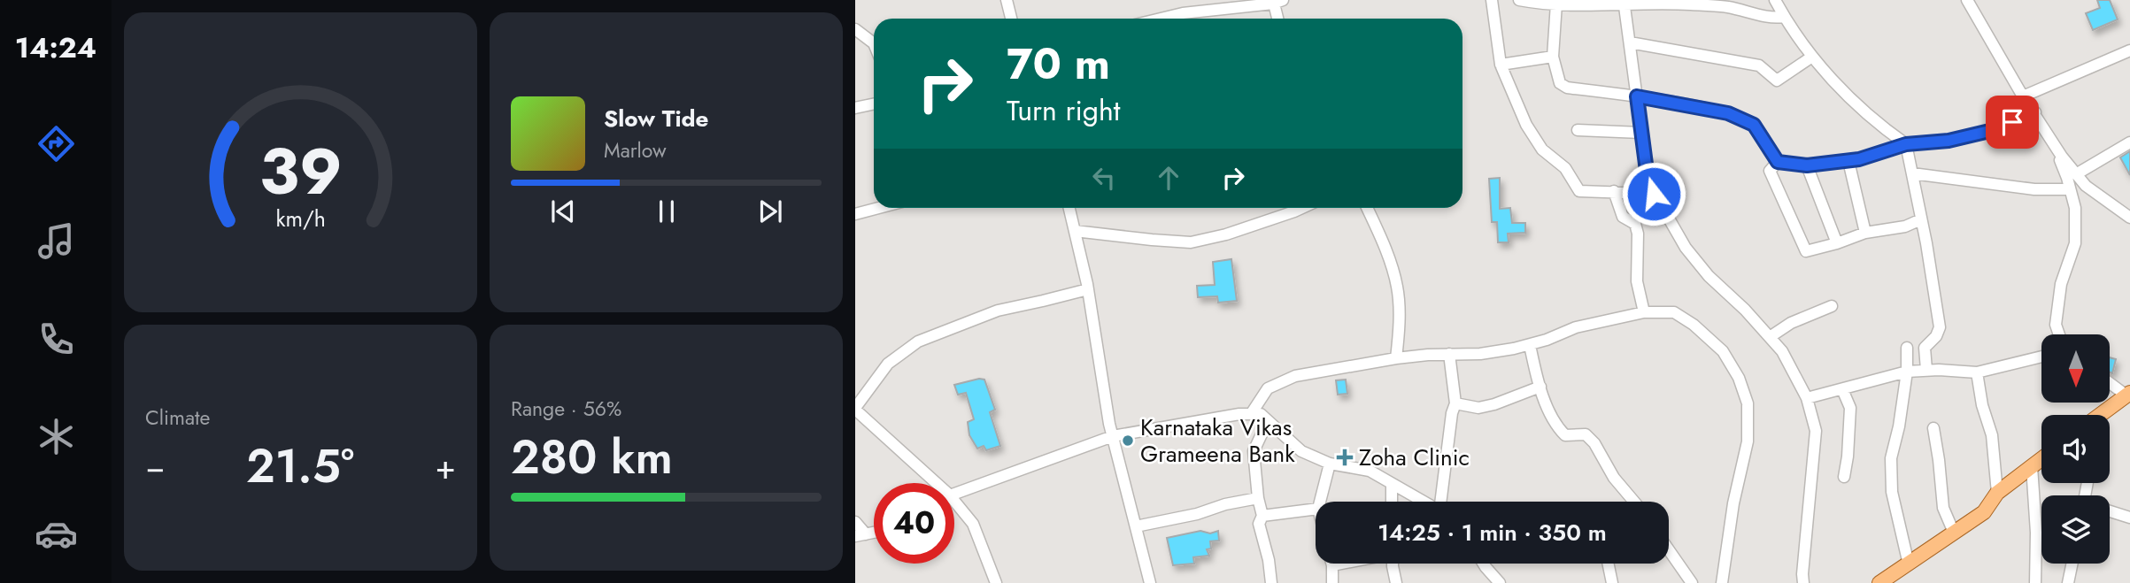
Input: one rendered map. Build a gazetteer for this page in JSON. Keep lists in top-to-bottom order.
{
  "places": {
    "other": ["Karnataka Vikas Grameena Bank"],
    "health": ["Zoha Clinic"]
  },
  "north": "bottom",
  "page": {
    "tabs": "14:24",
    "turn": ["70 m", "Turn right"],
    "song": ["Slow Tide", "Marlow"],
    "tile": [
      "Climate",
      ["Range · 56%", "280 km"]
    ],
    "heat": ["−", "21.5°", "+"],
    "limit": "40",
    "trip": "14:25 · 1 min · 350 m",
    "gauge": ["39", "km/h"]
  }
}
